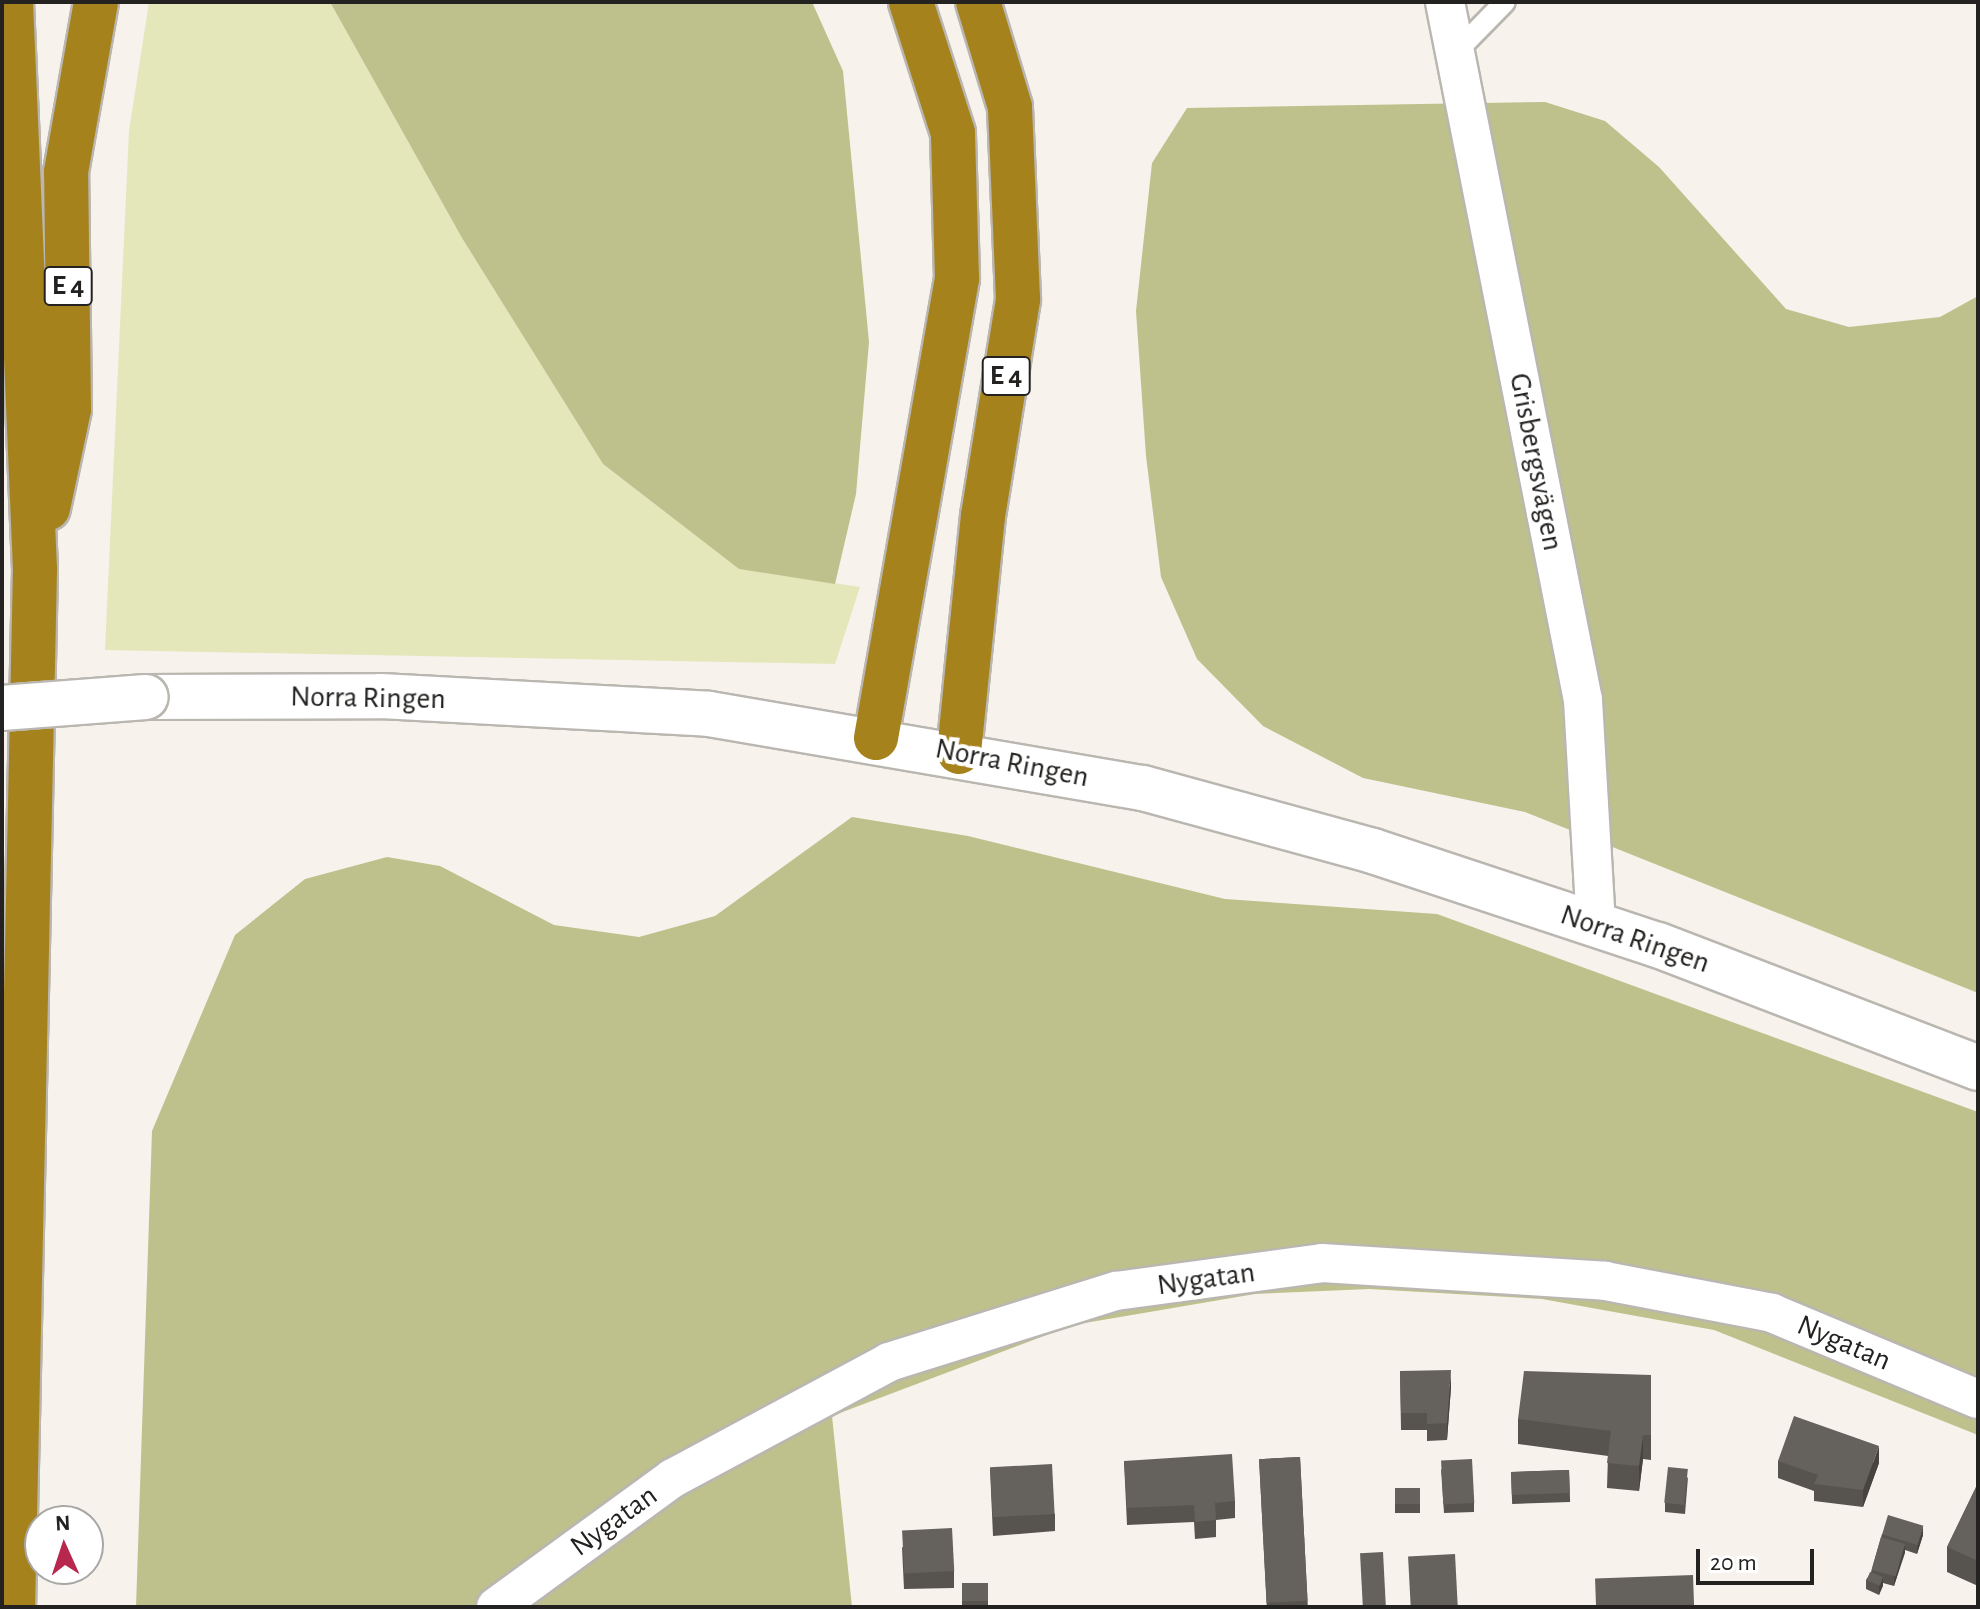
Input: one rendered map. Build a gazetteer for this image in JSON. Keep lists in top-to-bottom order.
{
  "streets": {
    "highway": ["E 4"],
    "main road": ["Norra Ringen"],
    "street": ["Grisbergsvägen", "Nygatan"]
  },
  "crossings": [
    ["E 4", "Norra Ringen"],
    ["Grisbergsvägen", "Norra Ringen"]
  ],
  "scale_bar": "20 m",
  "north": "top"
}
